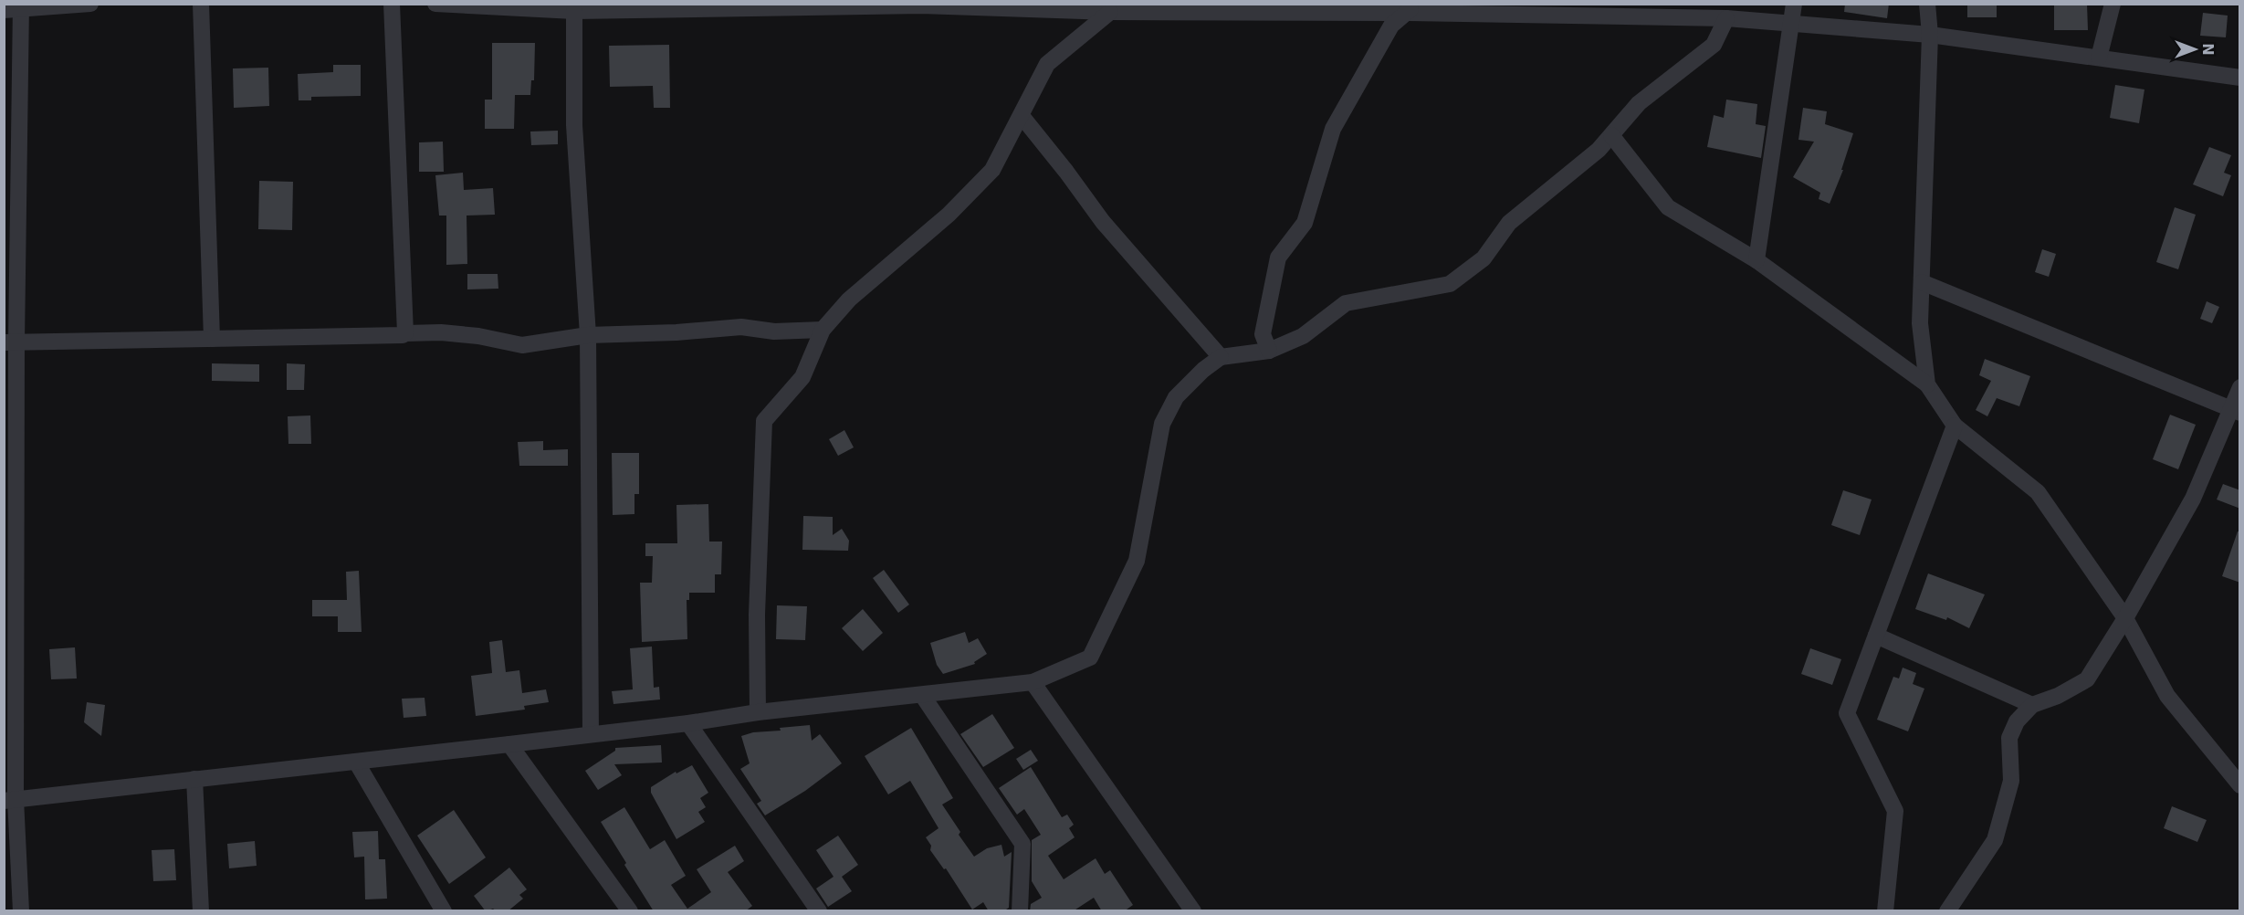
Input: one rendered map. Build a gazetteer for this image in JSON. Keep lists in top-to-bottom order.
{
  "north": "right"
}
